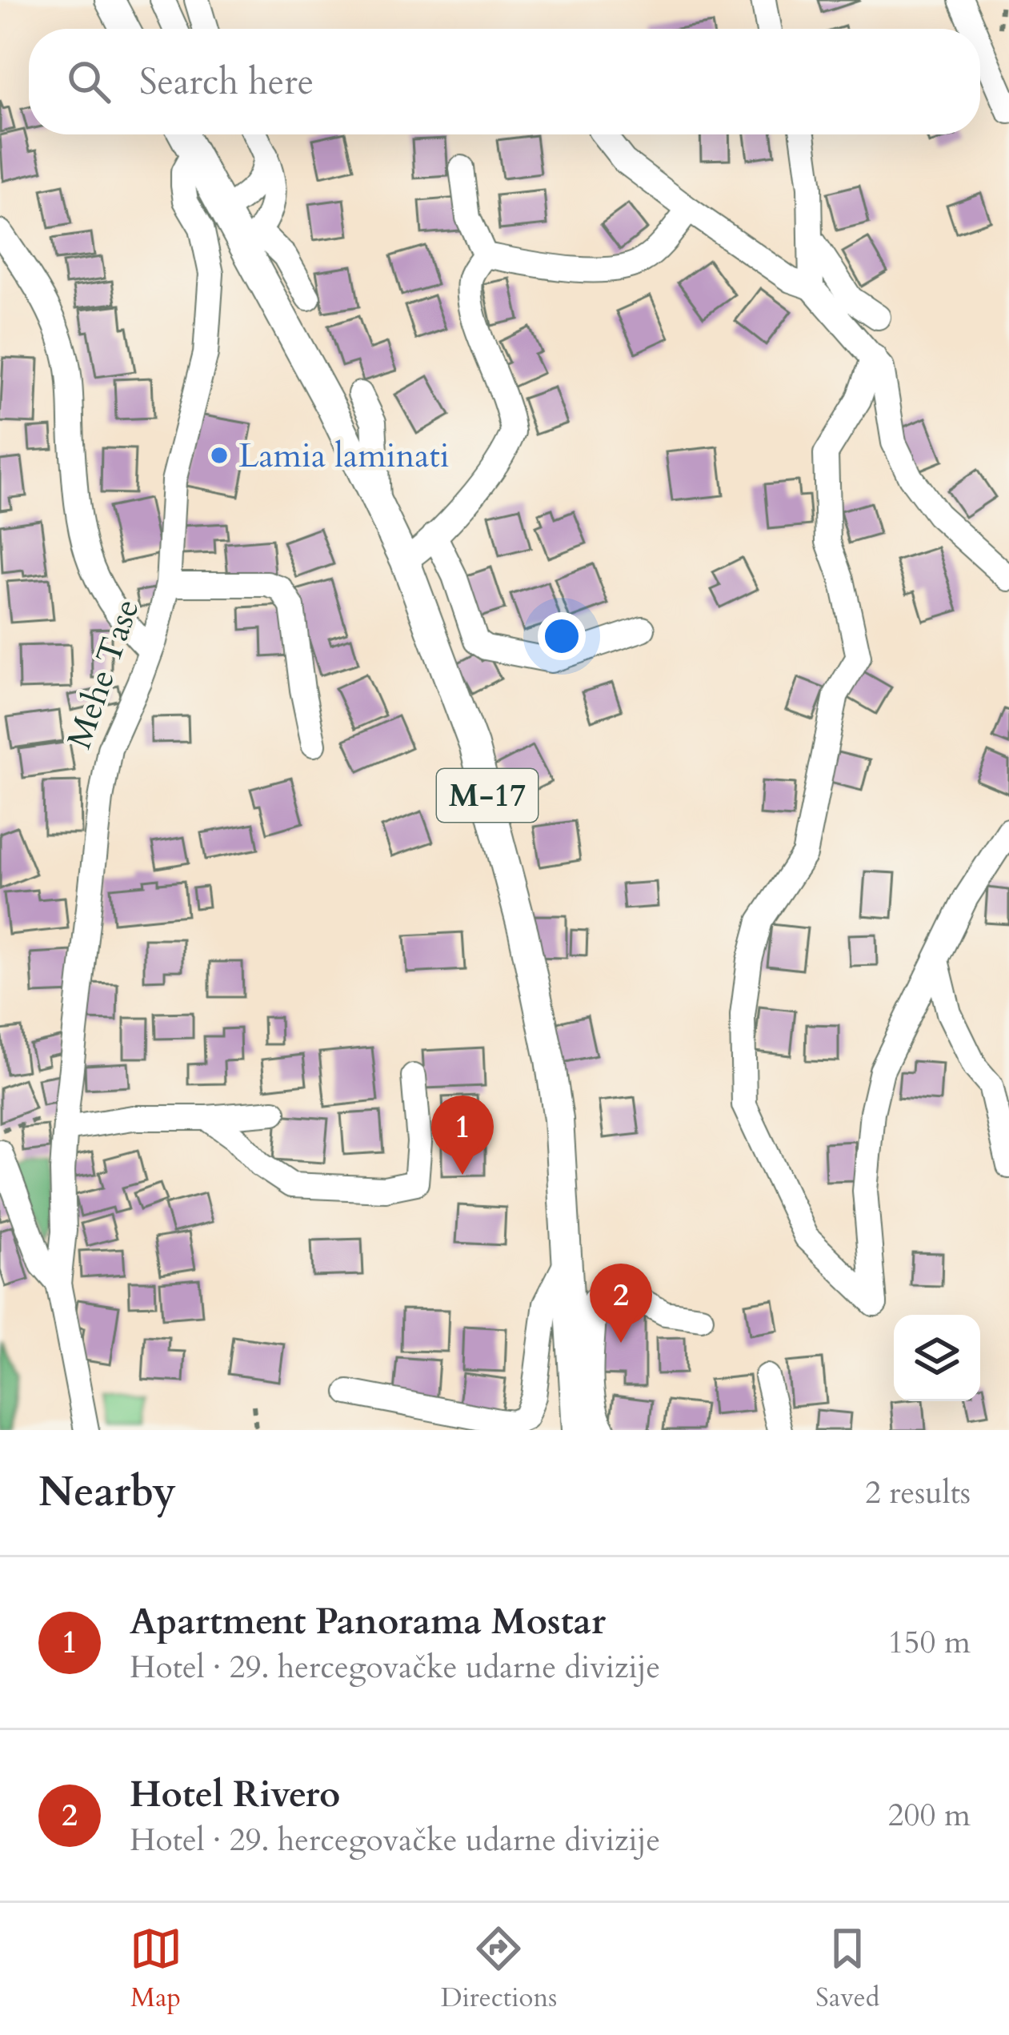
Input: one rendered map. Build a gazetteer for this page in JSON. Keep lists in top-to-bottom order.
{
  "streets": {
    "main road": ["M-17"],
    "street": ["Mehe Tase"]
  },
  "crossings": [
    ["Mehe Tase", "M-17"]
  ],
  "places": ["Lamia laminati"],
  "page": {
    "search": "Search here",
    "pins": ["1", "2"],
    "heading": ["Nearby", "2 results"],
    "list": [
      {
        "mark": "1",
        "name": "Apartment Panorama Mostar",
        "note": "Hotel · 29. hercegovačke udarne divizije",
        "value": "150 m"
      },
      {
        "mark": "2",
        "name": "Hotel Rivero",
        "note": "Hotel · 29. hercegovačke udarne divizije",
        "value": "200 m"
      }
    ],
    "nav": ["Map", "Directions", "Saved"]
  }
}
